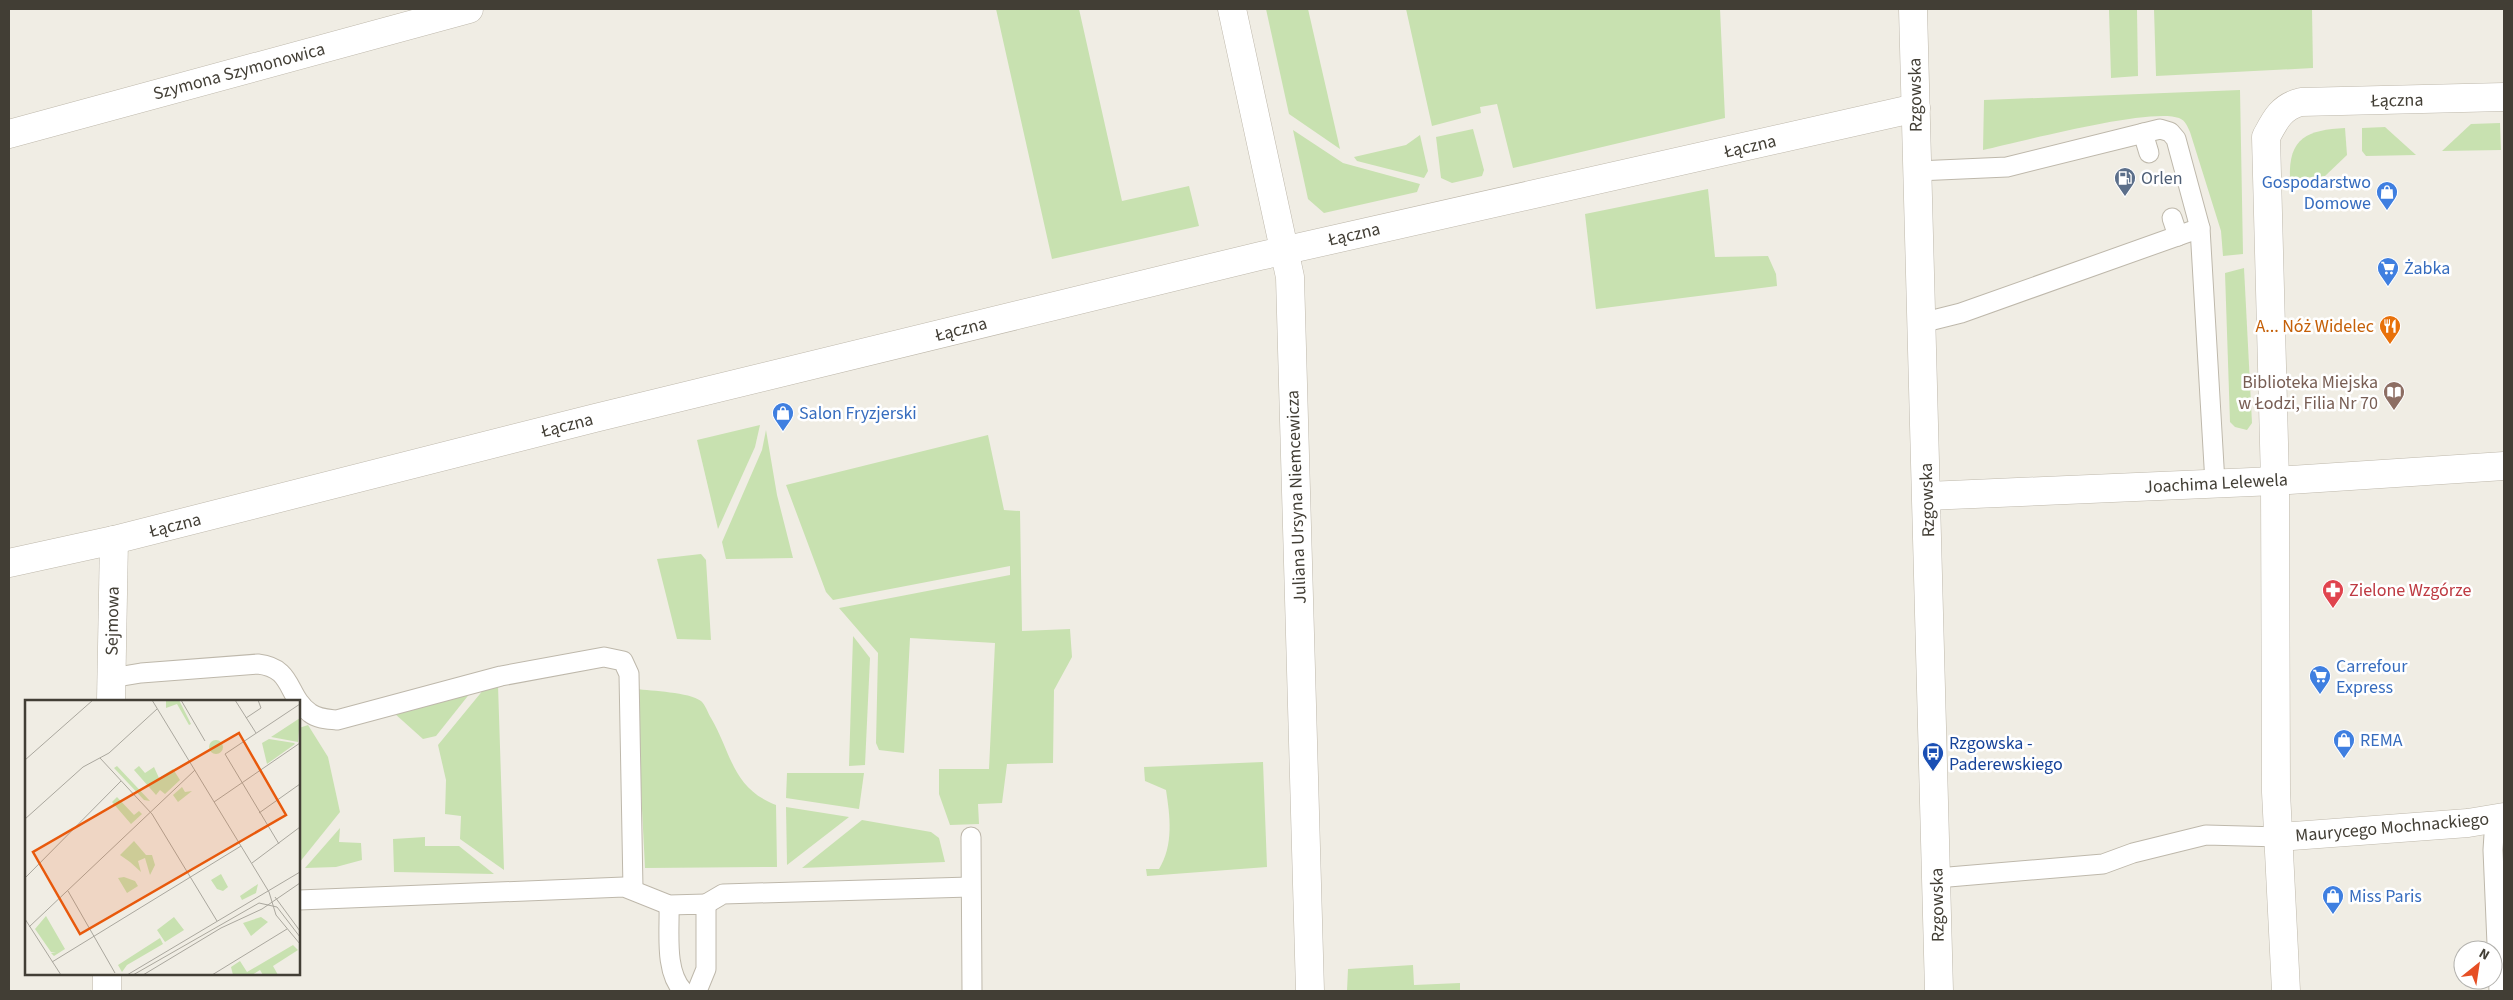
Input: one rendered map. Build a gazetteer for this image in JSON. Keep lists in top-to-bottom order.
{
  "streets": {
    "street": [
      "Szymona Szymonowica",
      "Rzgowska",
      "Łączna",
      "Joachima Lelewela",
      "Juliana Ursyna Niemcewicza",
      "Sejmowa",
      "Maurycego Mochnackiego"
    ]
  },
  "crossings": [
    ["Rzgowska", "Łączna"],
    ["Rzgowska", "Joachima Lelewela"],
    ["Łączna", "Joachima Lelewela"],
    ["Łączna", "Juliana Ursyna Niemcewicza"],
    ["Łączna", "Sejmowa"]
  ],
  "places": {
    "fuel station": ["Orlen"],
    "shop": [
      "Gospodarstwo Domowe",
      "Salon Fryzjerski",
      "REMA",
      "Miss Paris"
    ],
    "supermarket": ["Żabka", "Carrefour Express"],
    "restaurant": ["A... Nóż Widelec"],
    "library": ["Biblioteka Miejska w Łodzi, Filia Nr 70"],
    "pharmacy": ["Zielone Wzgórze"],
    "bus stop": ["Rzgowska - Paderewskiego"]
  },
  "north": "top right"
}
